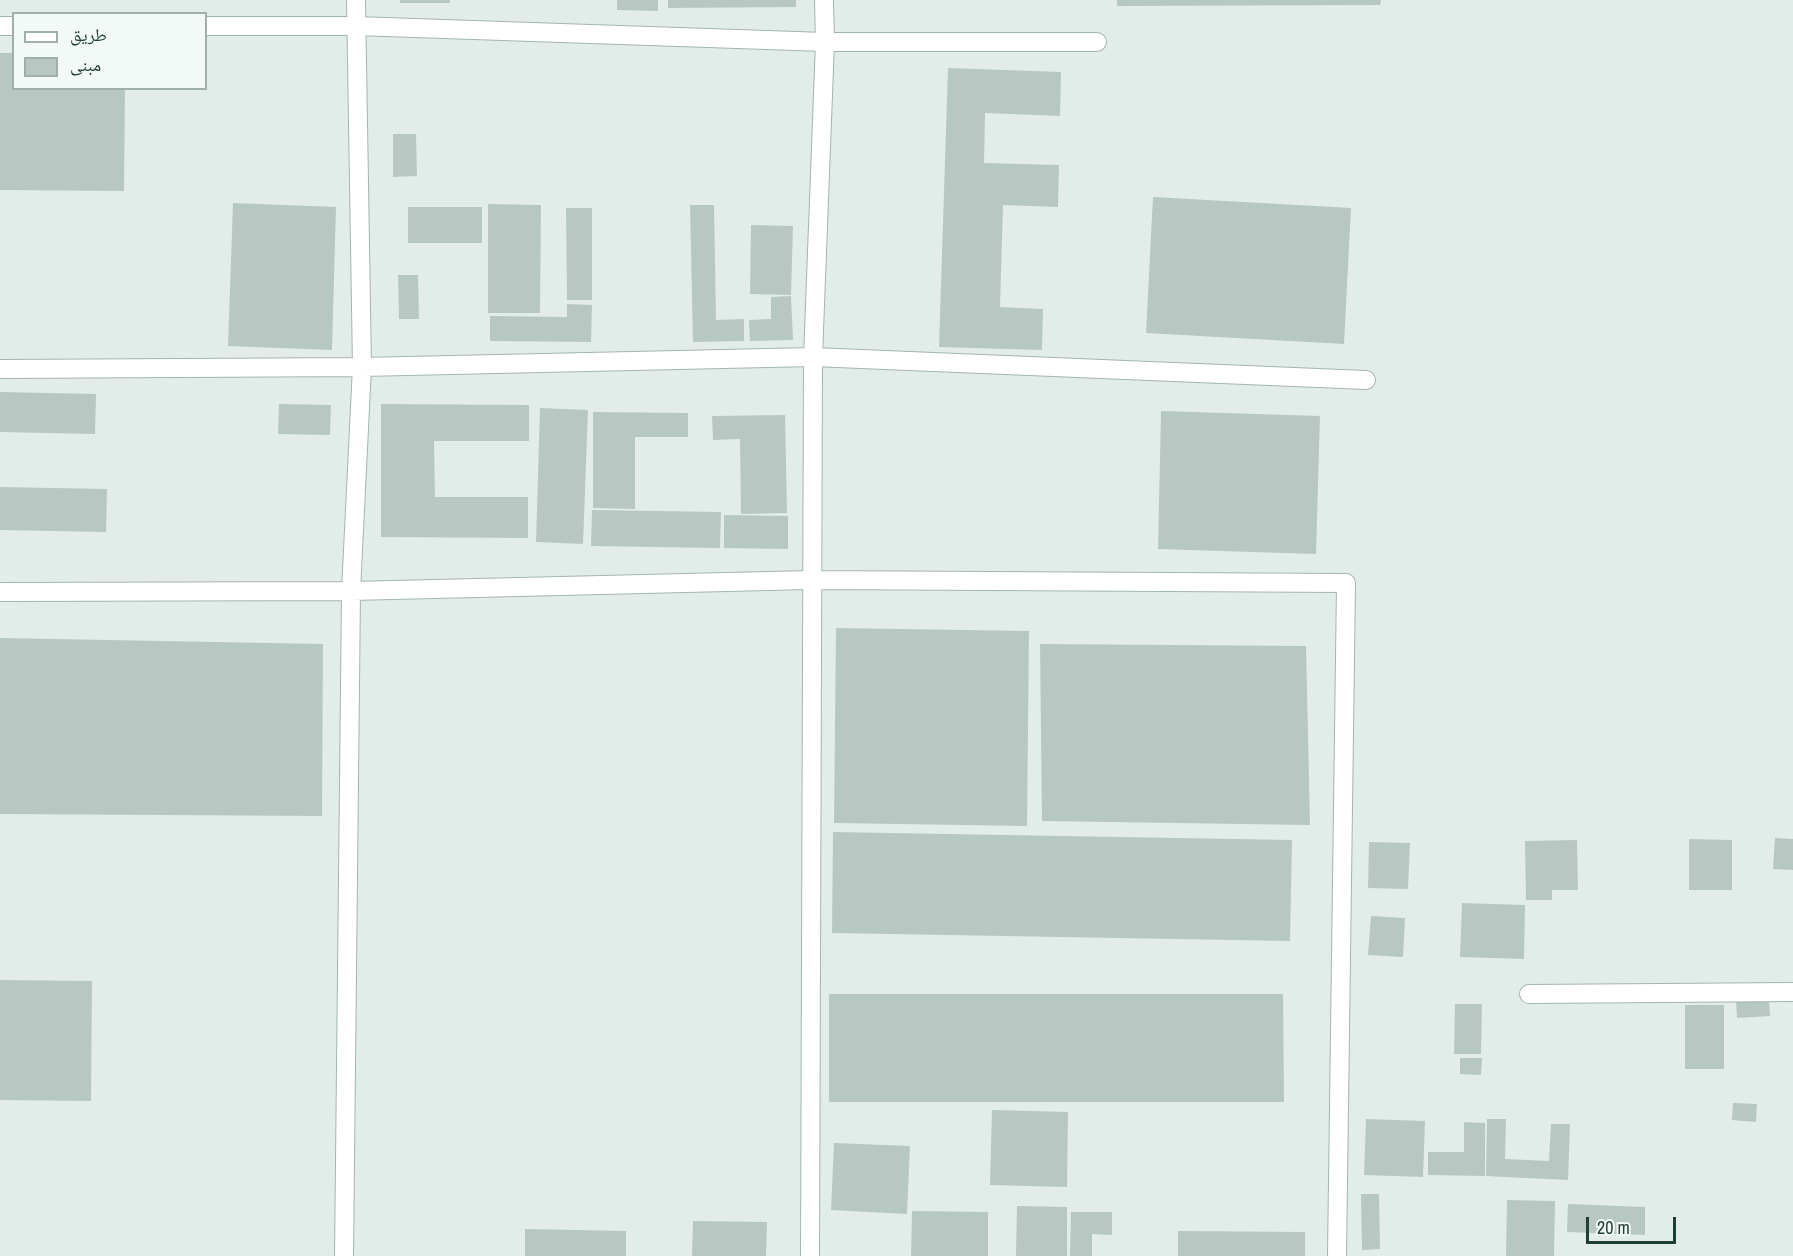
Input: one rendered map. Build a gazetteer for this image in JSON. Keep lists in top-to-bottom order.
{
  "legend": ["طريق", "مبنى"],
  "scale_bar": "20 m"
}
